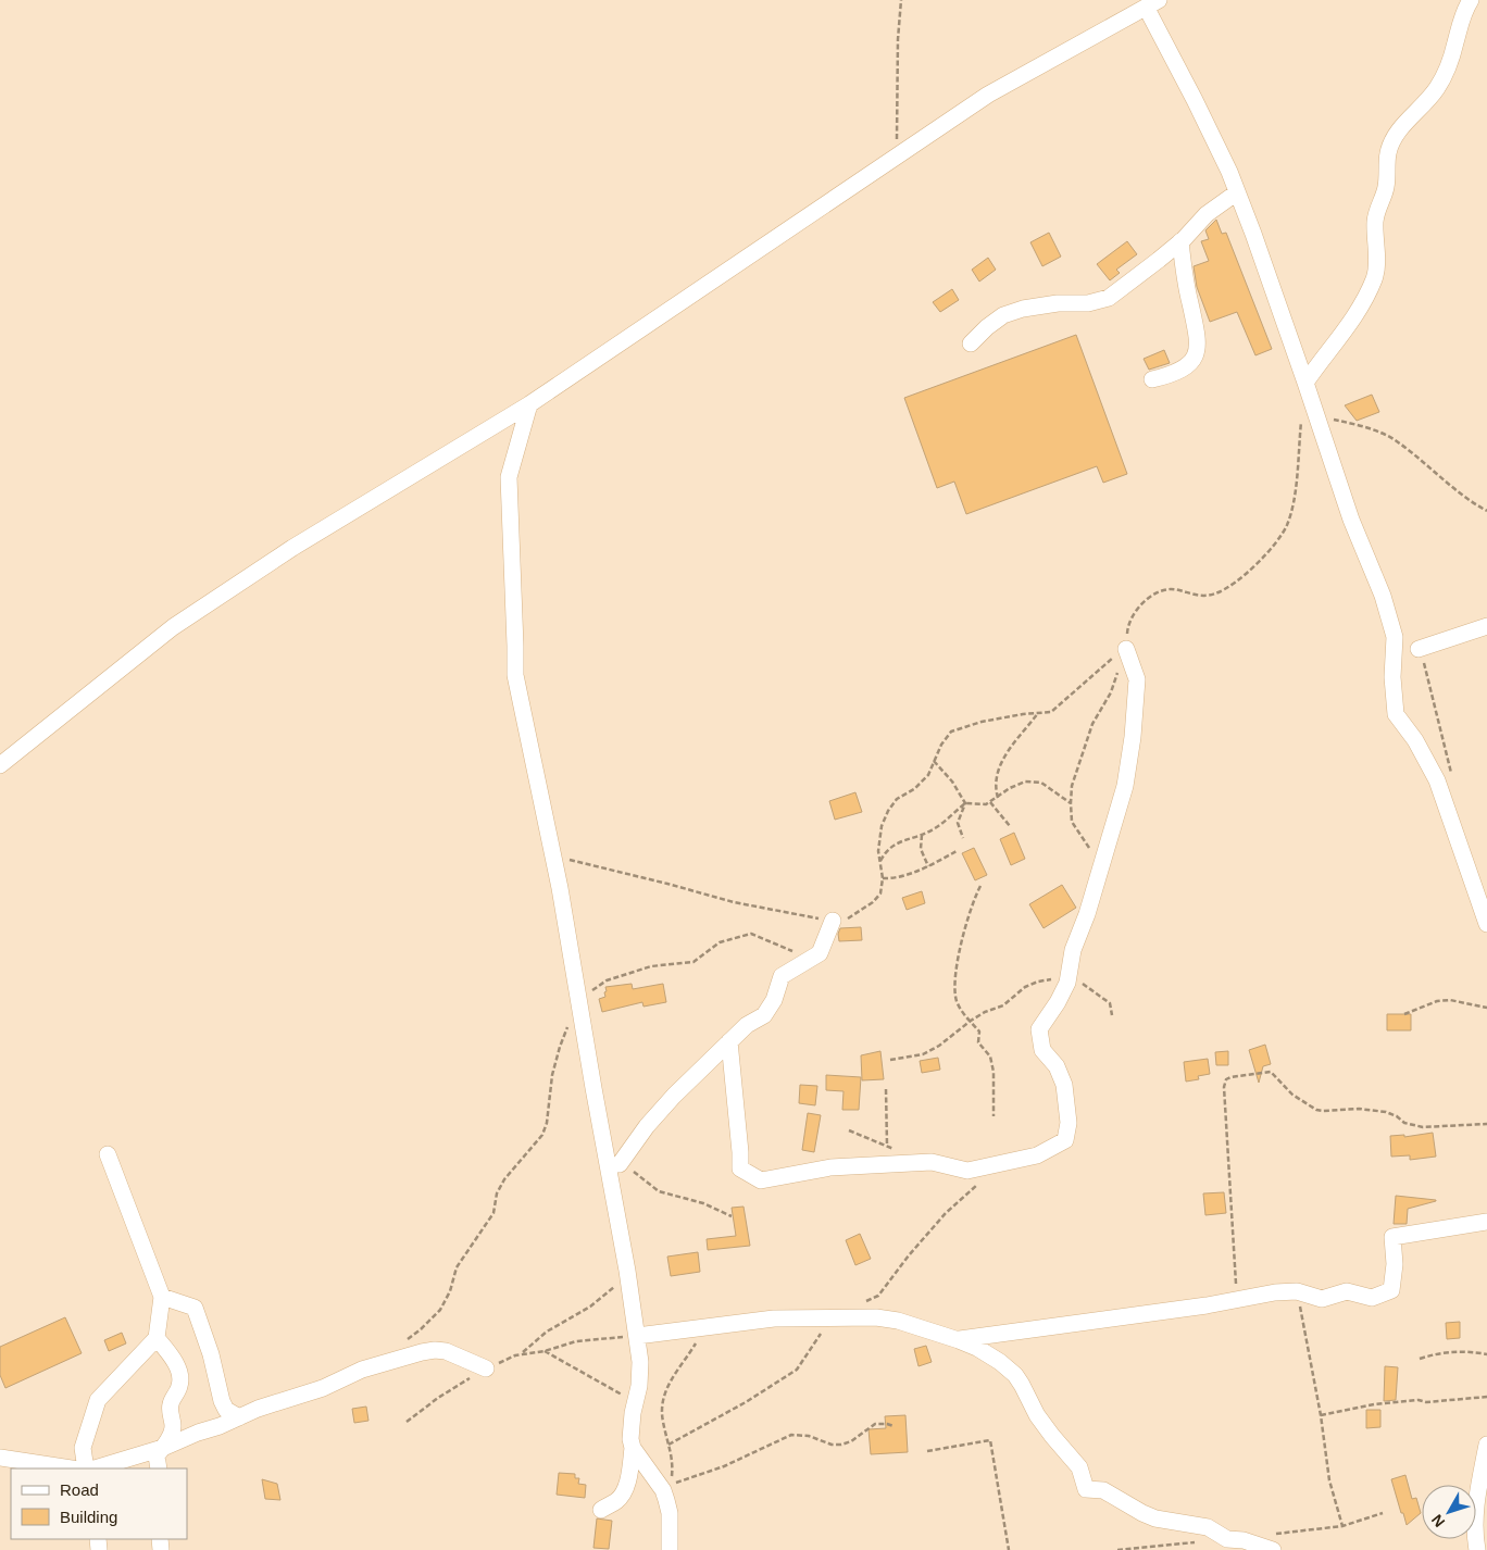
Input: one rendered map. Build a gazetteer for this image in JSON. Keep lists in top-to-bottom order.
{
  "legend": ["Road", "Building"],
  "north": "bottom left"
}
